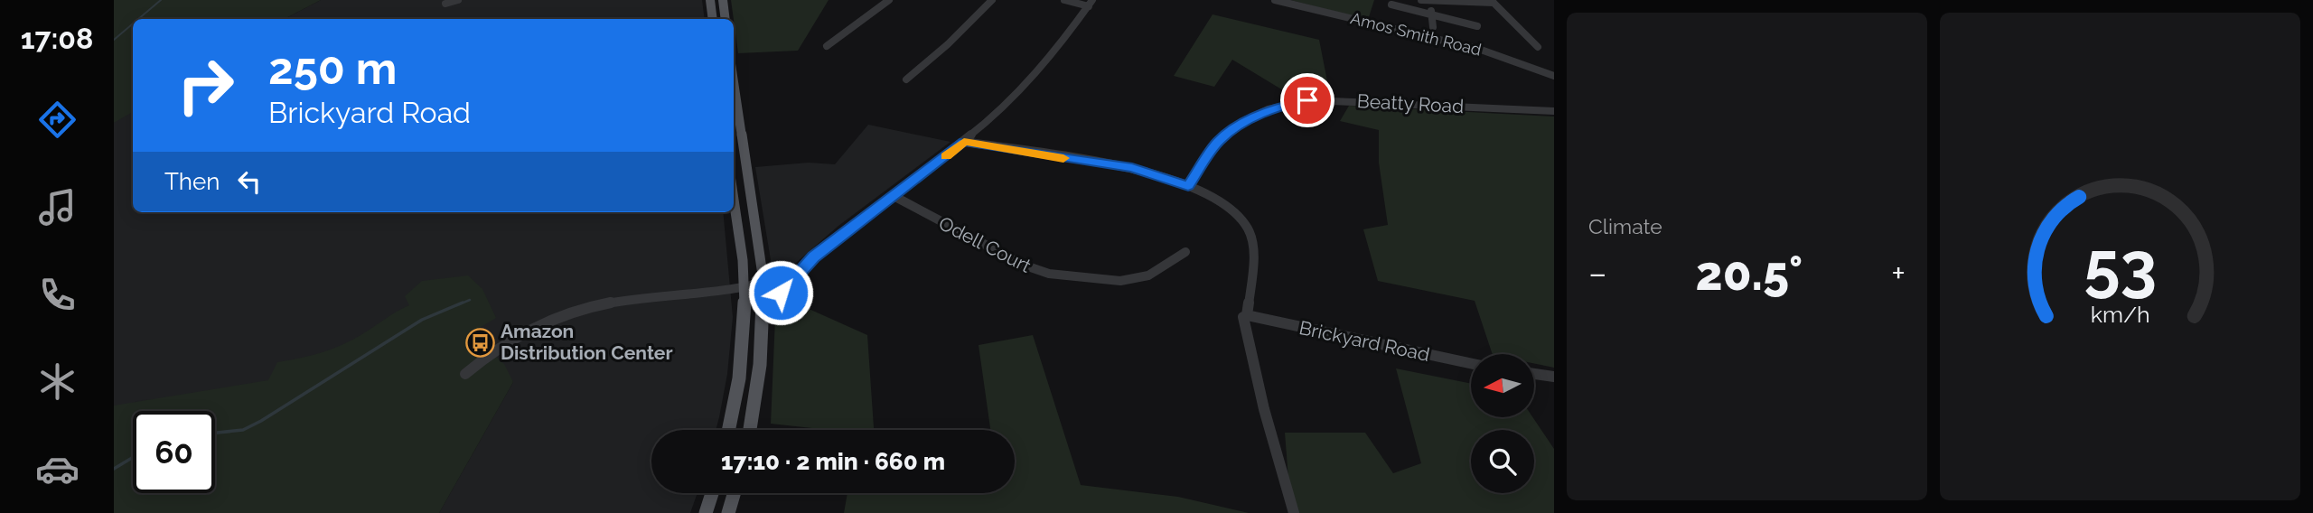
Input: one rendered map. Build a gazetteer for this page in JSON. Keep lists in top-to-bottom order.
{
  "streets": {
    "street": [
      "Amos Smith Road",
      "Beatty Road",
      "Odell Court",
      "Brickyard Road"
    ]
  },
  "places": {
    "bus stop": ["Amazon Distribution Center"]
  },
  "north": "left",
  "page": {
    "tabs": "17:08",
    "tile": "Climate",
    "turn": ["250 m", "Brickyard Road"],
    "then": "Then",
    "heat": ["−", "20.5°", "+"],
    "limit": "60",
    "trip": "17:10 · 2 min · 660 m",
    "gauge": ["53", "km/h"]
  }
}
